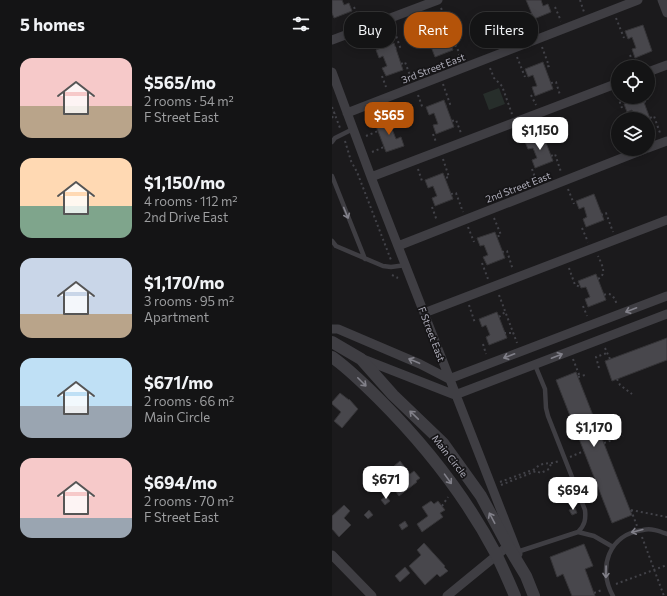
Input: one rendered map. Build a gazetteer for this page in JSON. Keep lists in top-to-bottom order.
{
  "streets": {
    "street": [
      "3rd Street East",
      "2nd Street East",
      "F Street East",
      "Main Circle"
    ]
  },
  "crossings": [
    ["3rd Street East", "F Street East"],
    ["2nd Street East", "F Street East"],
    ["F Street East", "Main Circle"]
  ],
  "page": {
    "heading": "5 homes",
    "chip": ["Buy", "Rent", "Filters"],
    "list": [
      {
        "name": "$565/mo",
        "note": "2 rooms · 54 m² · F Street East"
      },
      {
        "name": "$1,150/mo",
        "note": "4 rooms · 112 m² · 2nd Drive East"
      },
      {
        "name": "$1,170/mo",
        "note": "3 rooms · 95 m² · Apartment"
      },
      {
        "name": "$671/mo",
        "note": "2 rooms · 66 m² · Main Circle"
      },
      {
        "name": "$694/mo",
        "note": "2 rooms · 70 m² · F Street East"
      }
    ],
    "price": [
      "$565",
      "$1,150",
      "$1,170",
      "$671",
      "$694"
    ]
  }
}
